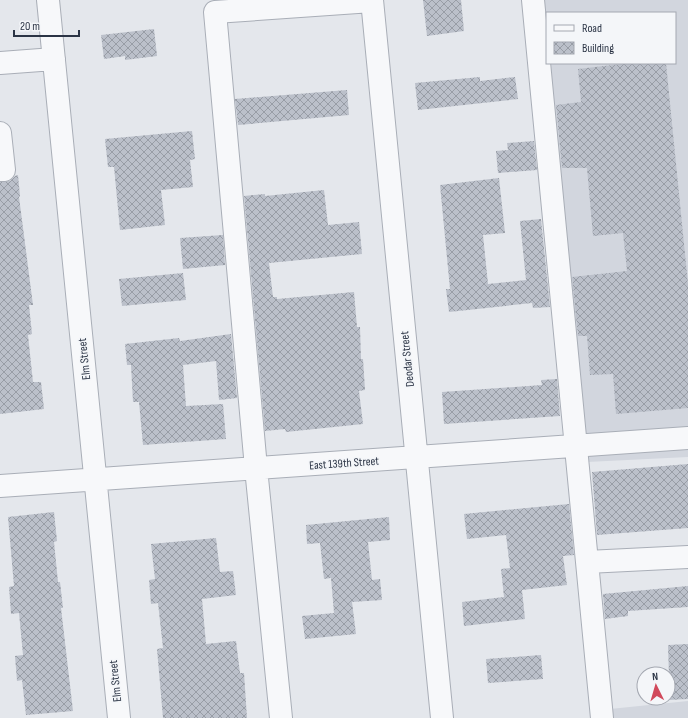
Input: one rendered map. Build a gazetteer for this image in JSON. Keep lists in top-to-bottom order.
{
  "streets": {
    "street": ["Elm Street", "Deodar Street", "East 139th Street"]
  },
  "crossings": [
    ["Elm Street", "East 139th Street"],
    ["Deodar Street", "East 139th Street"]
  ],
  "legend": ["Road", "Building"],
  "scale_bar": "20 m",
  "north": "top"
}
